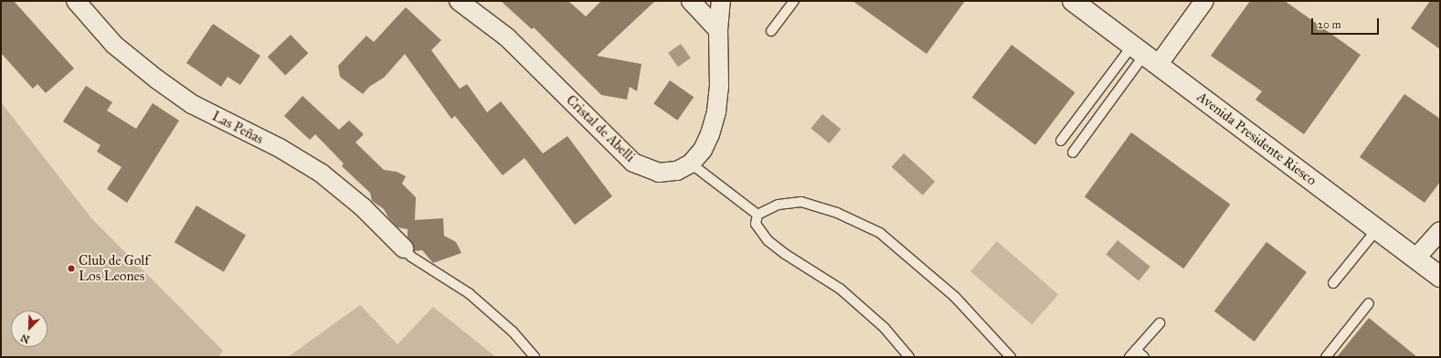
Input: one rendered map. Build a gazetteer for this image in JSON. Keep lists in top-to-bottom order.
{
  "streets": {
    "main road": ["Avenida Presidente Riesco"],
    "street": ["Las Peñas", "Cristal de Abelli"]
  },
  "places": ["Club de Golf Los Leones"],
  "scale_bar": "20 m",
  "north": "bottom left"
}
